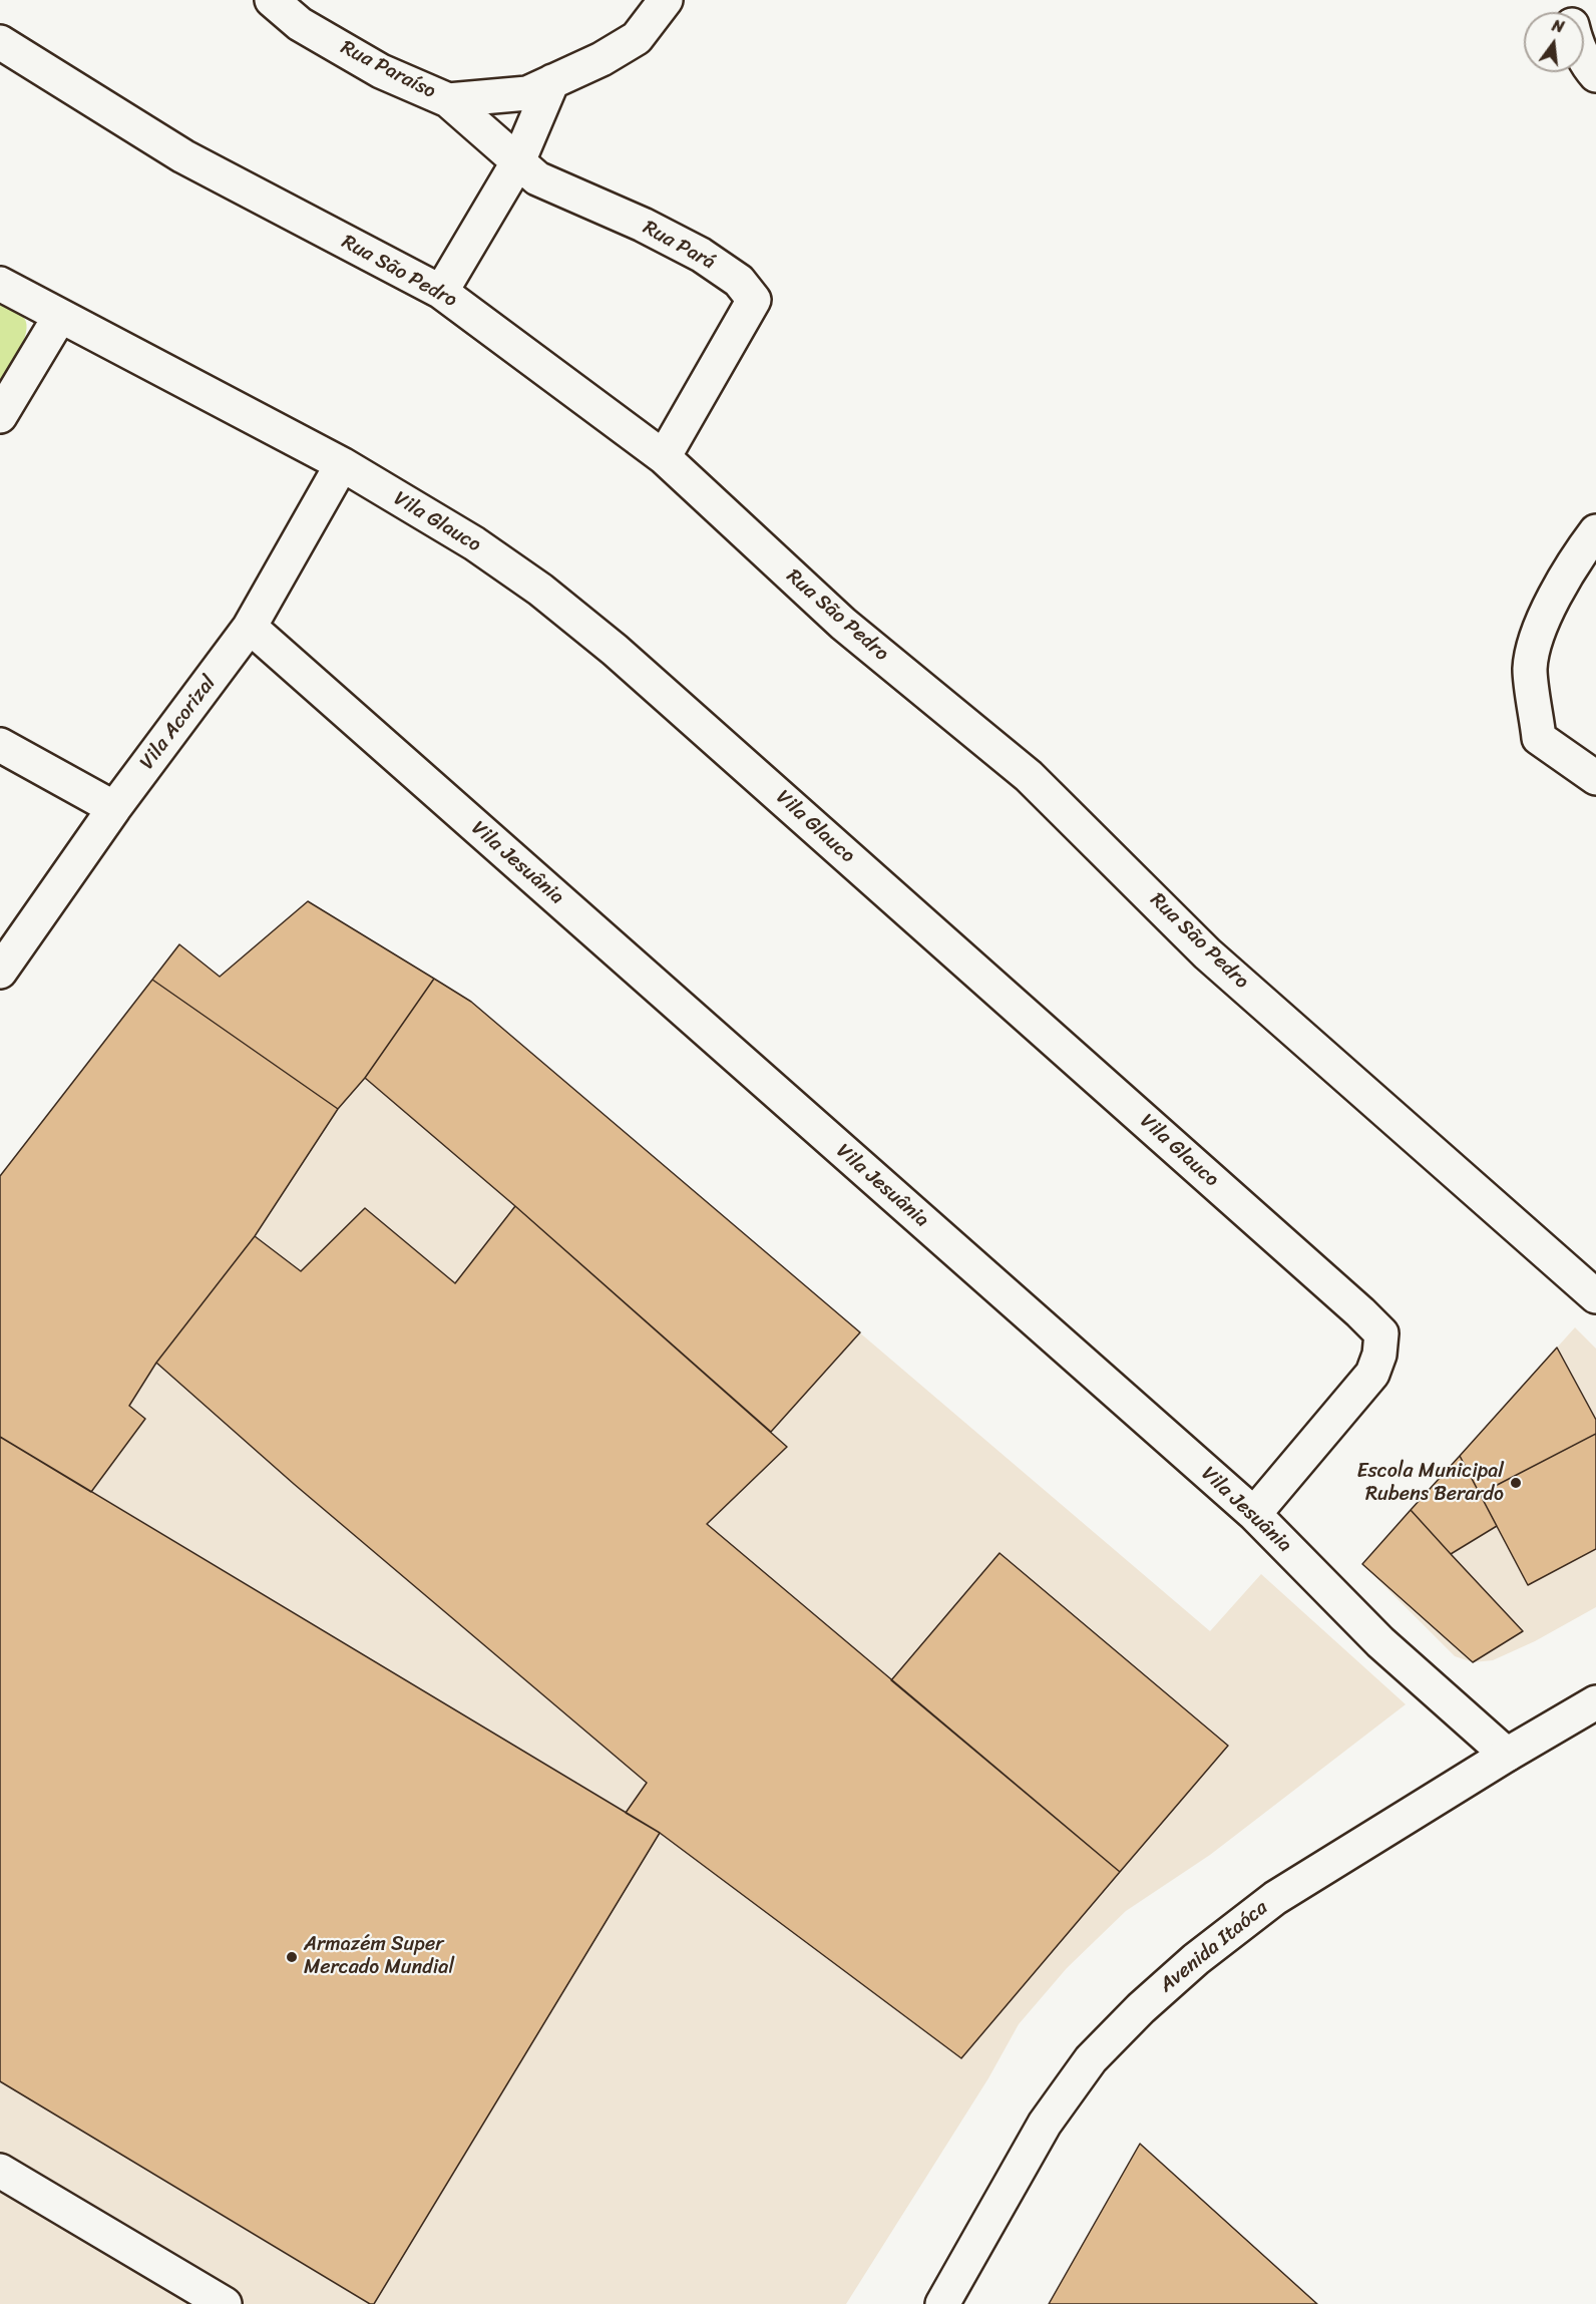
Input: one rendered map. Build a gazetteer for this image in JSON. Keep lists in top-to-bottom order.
{
  "streets": {
    "street": [
      "Rua Paraíso",
      "Rua Pará",
      "Rua São Pedro",
      "Vila Glauco",
      "Vila Acorizal",
      "Vila Jesuânia",
      "Avenida Itaóca"
    ]
  },
  "crossings": [
    ["Rua Paraíso", "Rua Pará"],
    ["Rua Pará", "Rua São Pedro"],
    ["Vila Glauco", "Vila Acorizal"],
    ["Vila Glauco", "Vila Jesuânia"],
    ["Vila Acorizal", "Vila Jesuânia"],
    ["Vila Jesuânia", "Avenida Itaóca"]
  ],
  "places": ["Escola Municipal Rubens Berardo", "Armazém Super Mercado Mundial"],
  "north": "top"
}
